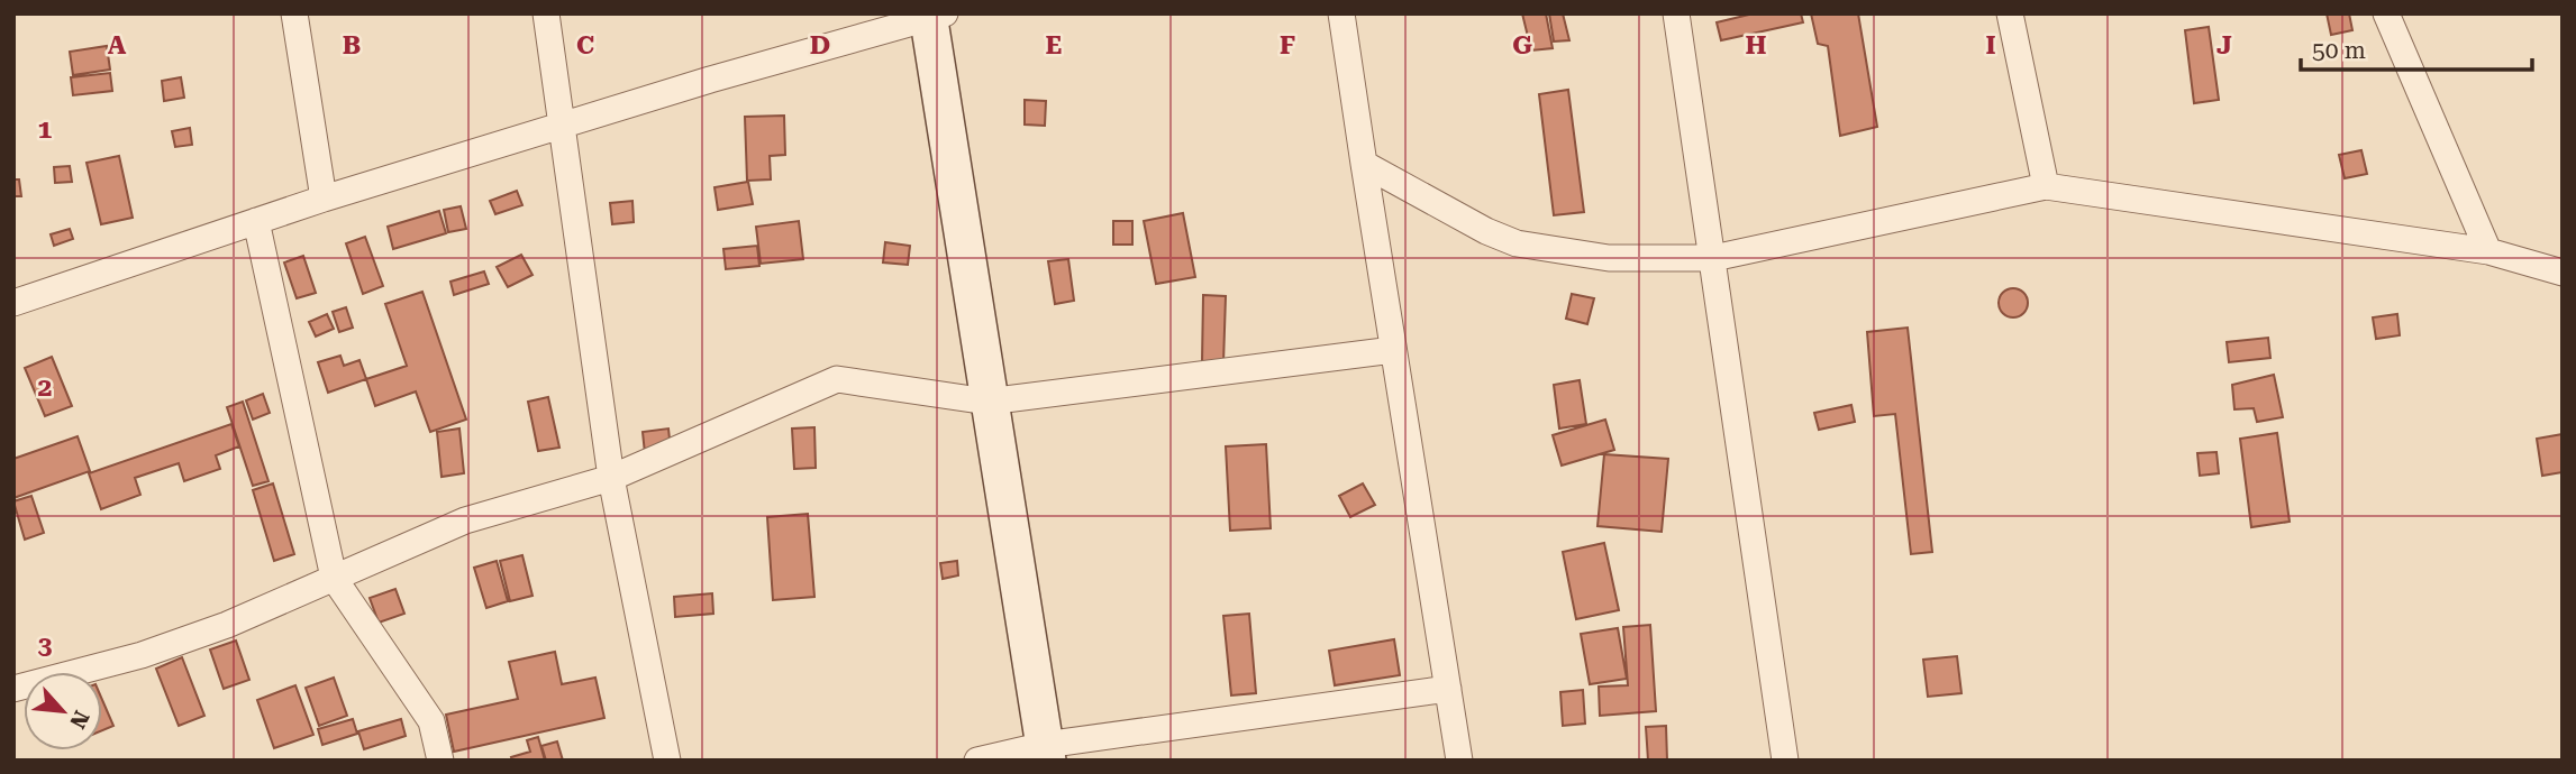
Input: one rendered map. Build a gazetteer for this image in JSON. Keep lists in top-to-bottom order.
{
  "scale_bar": "50 m",
  "north": "bottom right",
  "grid": {
    "columns": [
      "A",
      "B",
      "C",
      "D",
      "E",
      "F",
      "G",
      "H",
      "I",
      "J"
    ],
    "rows": ["1", "2", "3"]
  }
}
